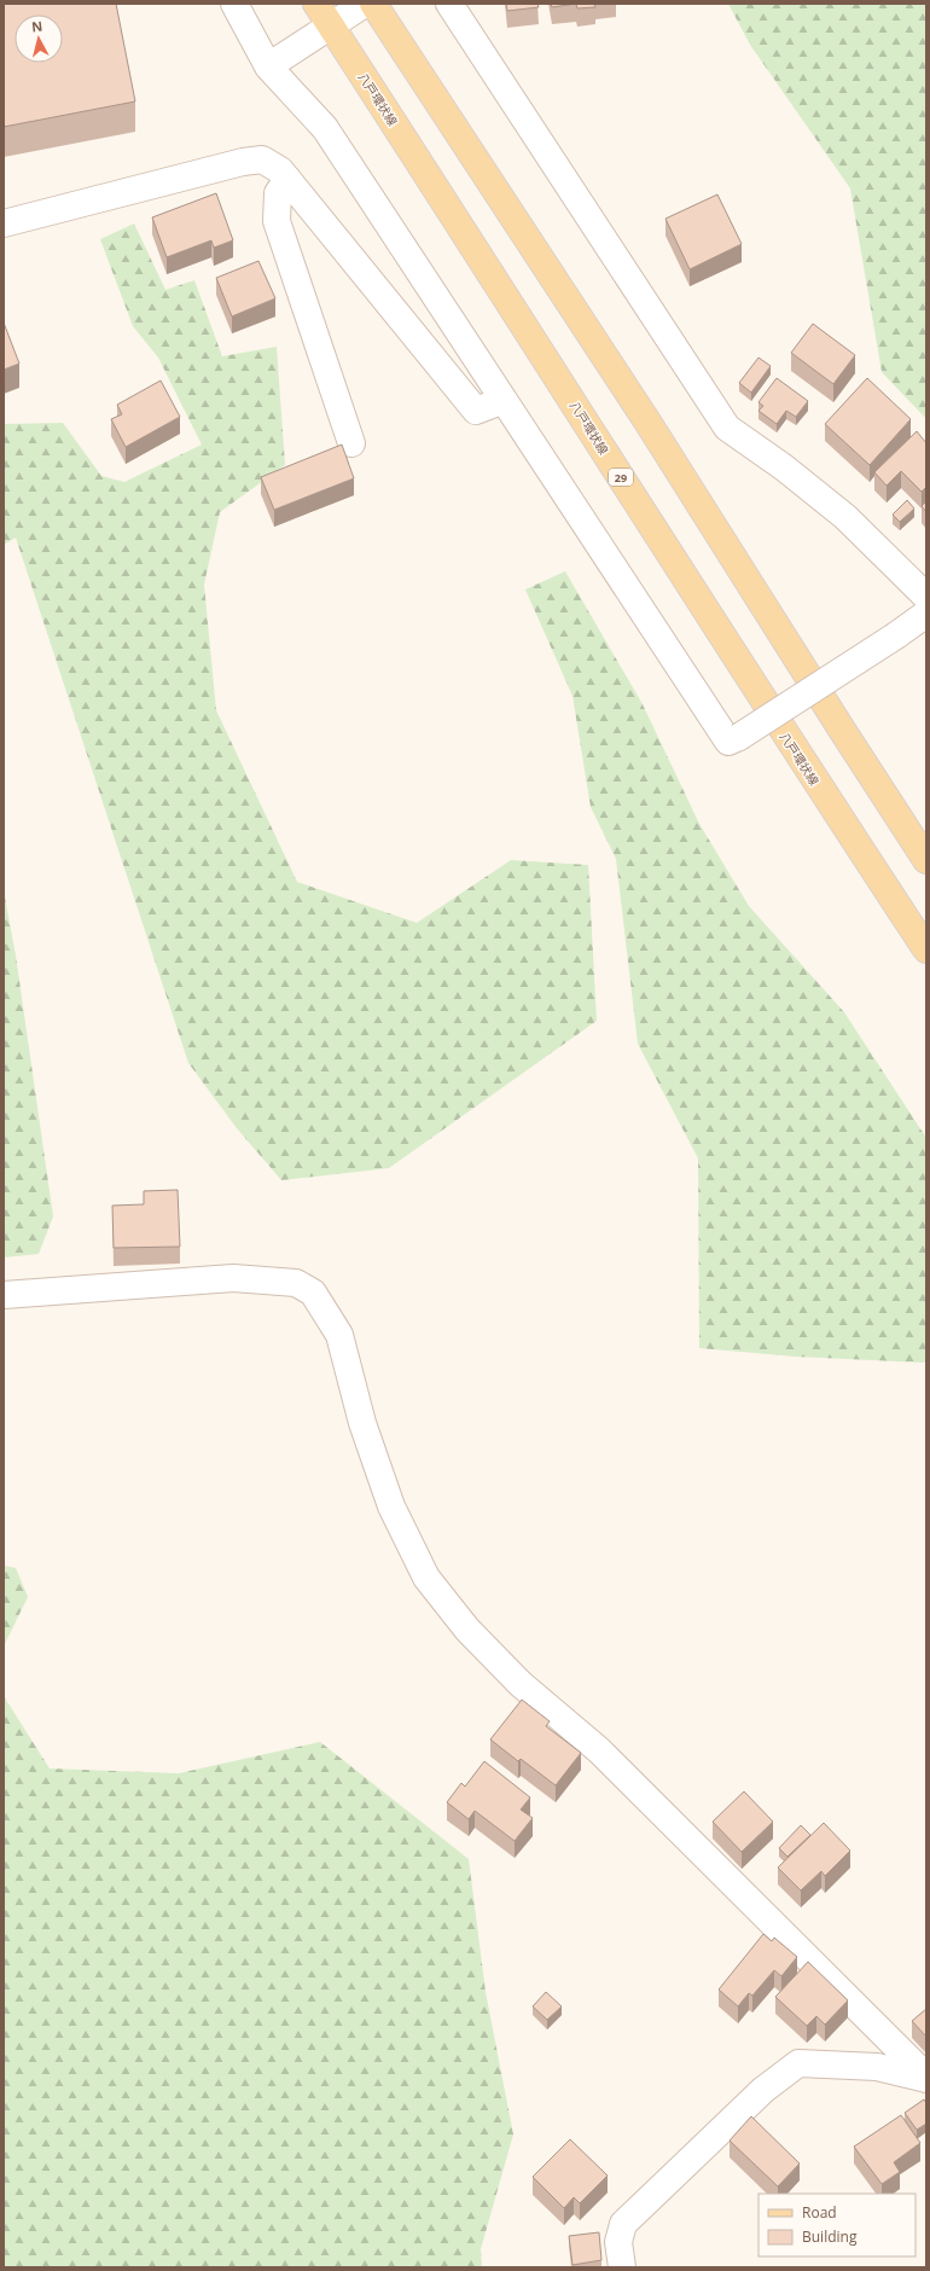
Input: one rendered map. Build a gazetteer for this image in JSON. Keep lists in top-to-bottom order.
{
  "streets": {
    "main road": ["八戸環状線", "29"]
  },
  "legend": ["Road", "Building"],
  "north": "top"
}
